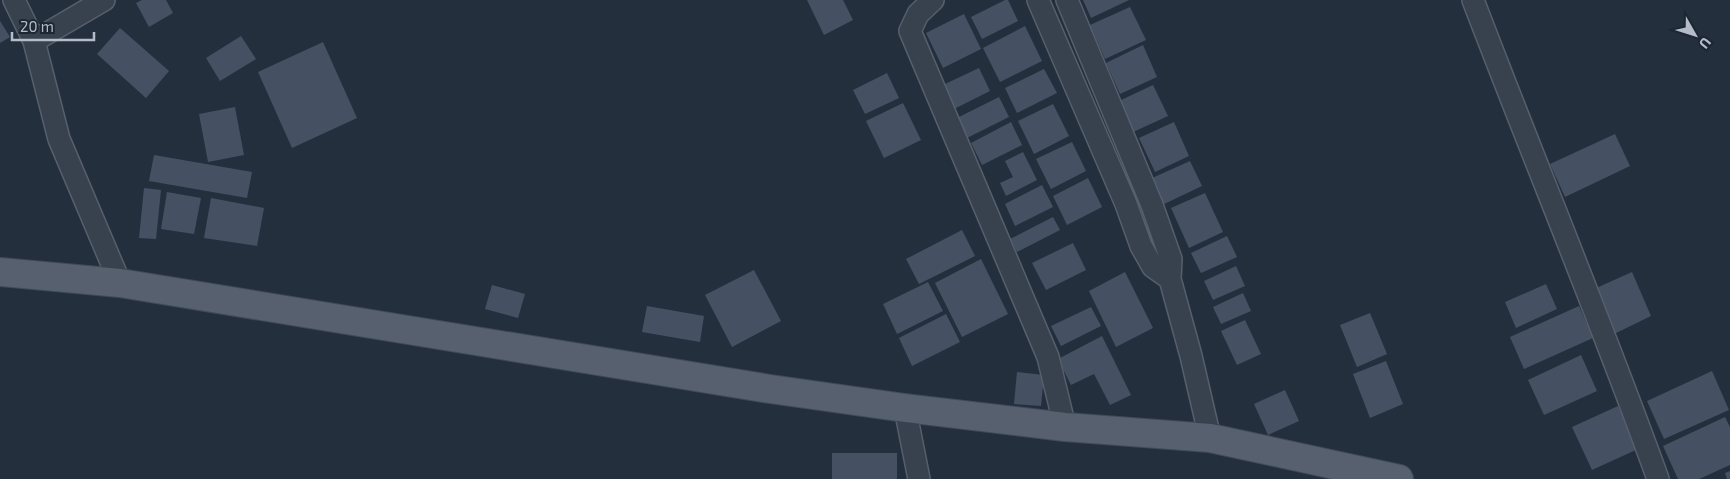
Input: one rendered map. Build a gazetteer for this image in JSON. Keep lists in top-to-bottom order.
{
  "scale_bar": "20 m",
  "north": "bottom right"
}
